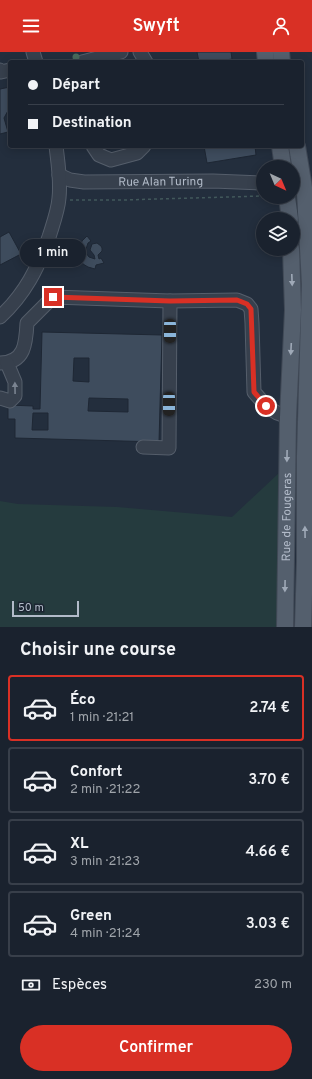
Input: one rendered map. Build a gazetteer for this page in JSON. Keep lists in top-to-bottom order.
{
  "streets": {
    "main road": ["Rue de Fougeras"],
    "street": ["Rue Alan Turing"]
  },
  "scale_bar": "50 m",
  "north": "bottom right",
  "page": {
    "header": "Swyft",
    "banner": ["Départ", "Destination"],
    "bubble": "1 min",
    "scale": "50 m",
    "heading": "Choisir une course",
    "list": [
      {
        "name": "Éco",
        "note": "1 min · 21:21",
        "value": "2.74 €"
      },
      {
        "name": "Confort",
        "note": "2 min · 21:22",
        "value": "3.70 €"
      },
      {
        "name": "XL",
        "note": "3 min · 21:23",
        "value": "4.66 €"
      },
      {
        "name": "Green",
        "note": "4 min · 21:24",
        "value": "3.03 €"
      }
    ],
    "pay": ["Espèces", "230 m"],
    "buttons": "Confirmer"
  }
}
